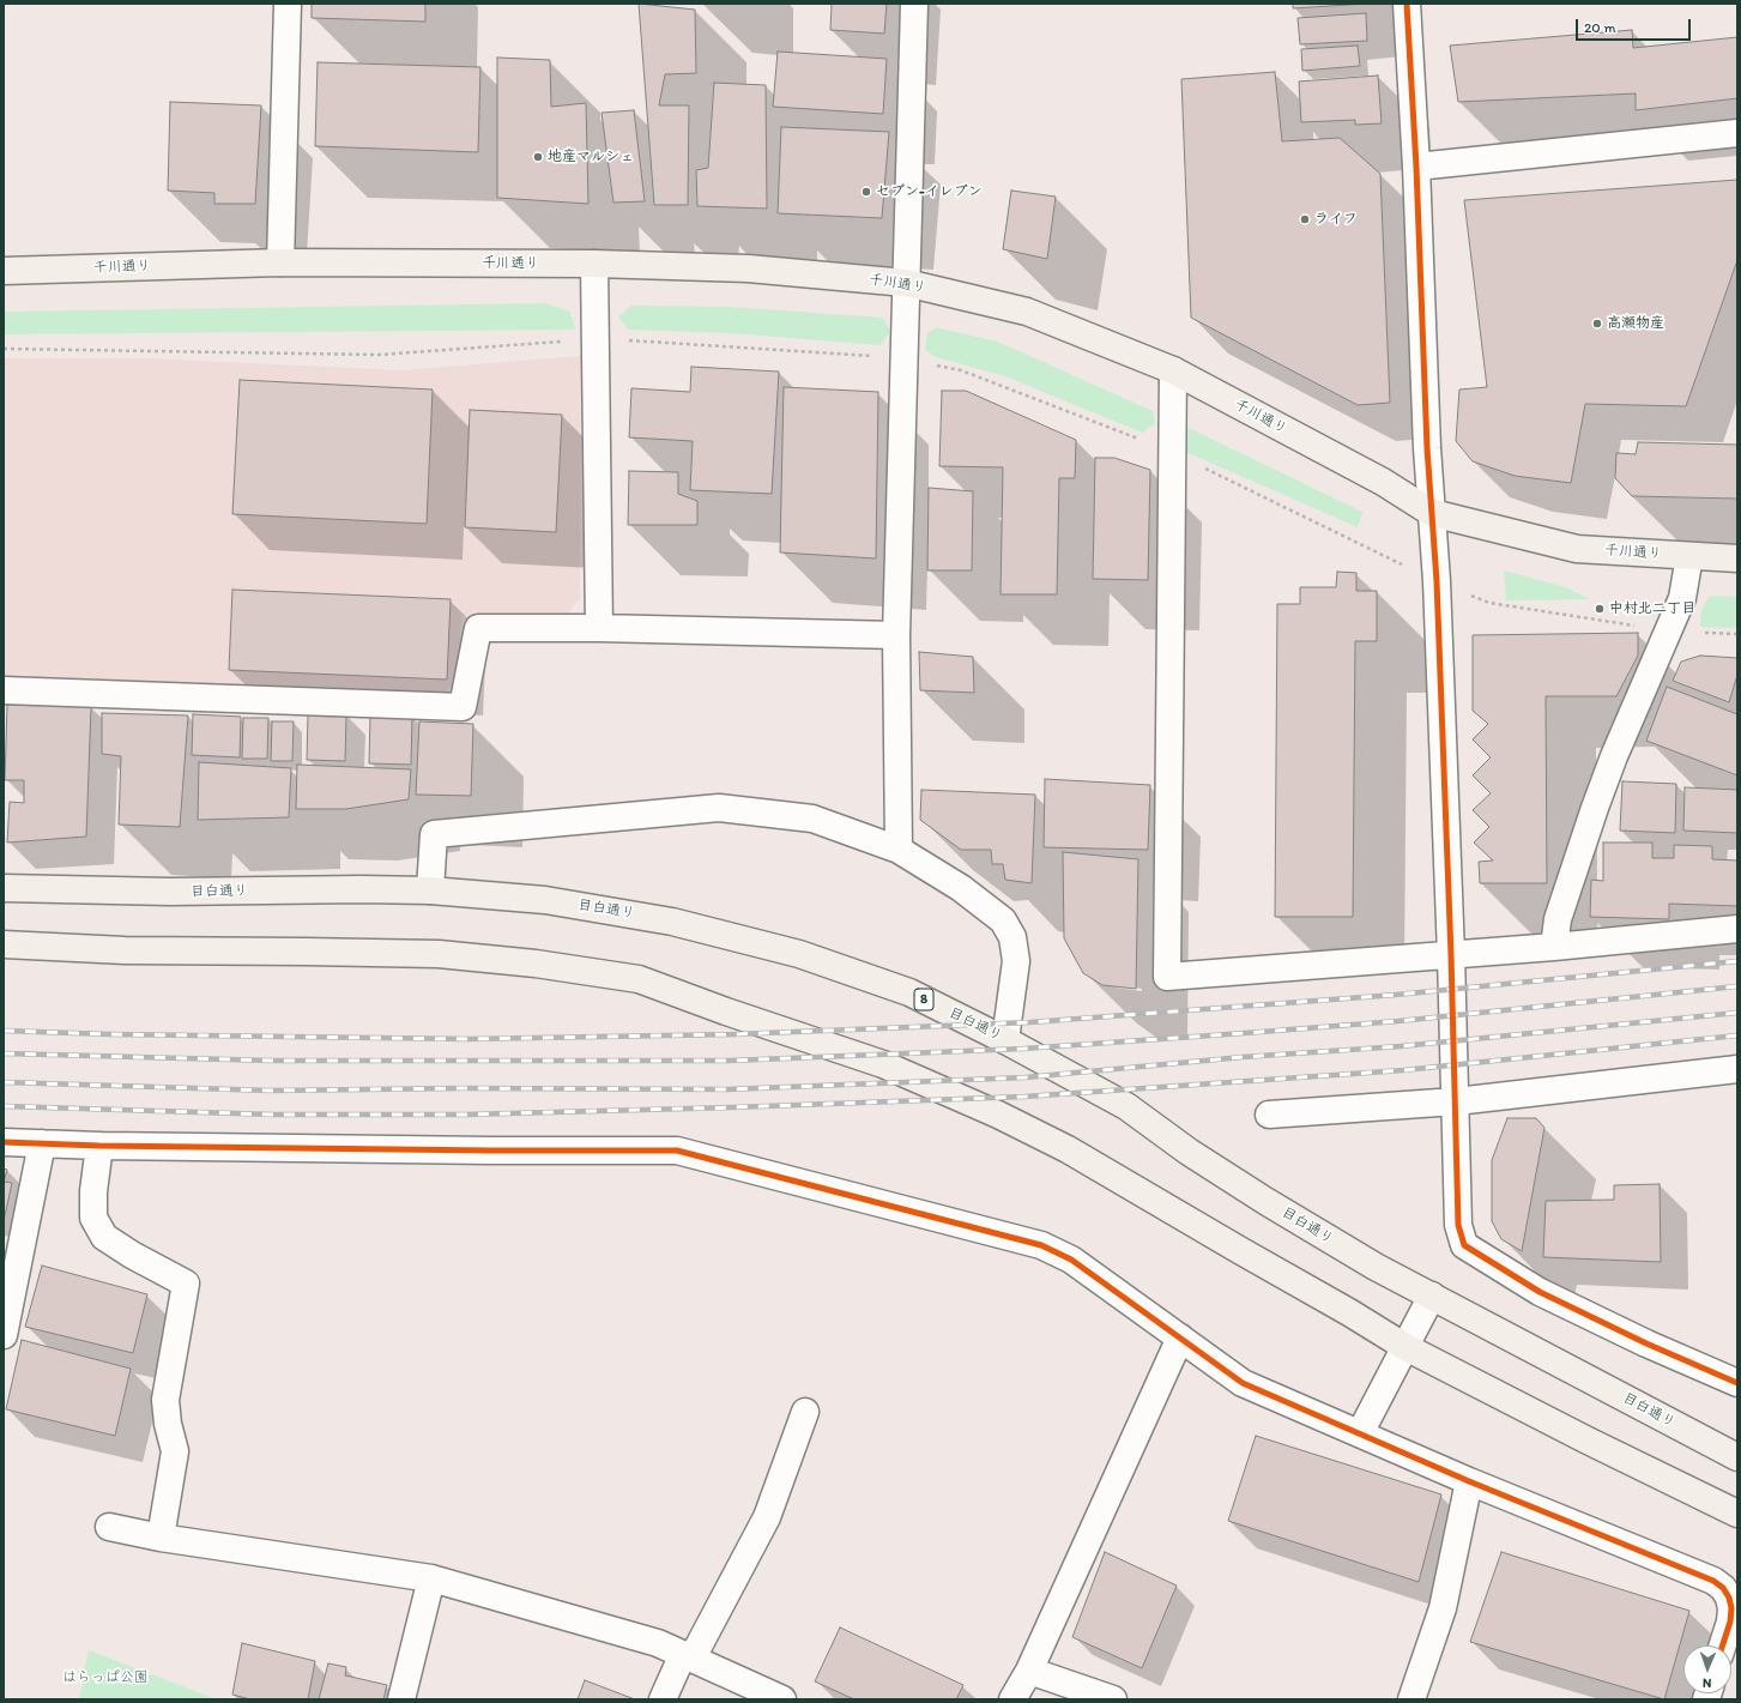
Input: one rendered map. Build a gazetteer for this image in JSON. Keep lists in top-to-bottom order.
{
  "streets": {
    "main road": ["千川通り", "目白通り", "8"]
  },
  "parks": ["はらっぱ公園"],
  "places": [
    "地産マルシェ",
    "セブン-イレブン",
    "ライフ",
    "高瀬物産",
    "中村北二丁目"
  ],
  "scale_bar": "20 m",
  "north": "bottom"
}
